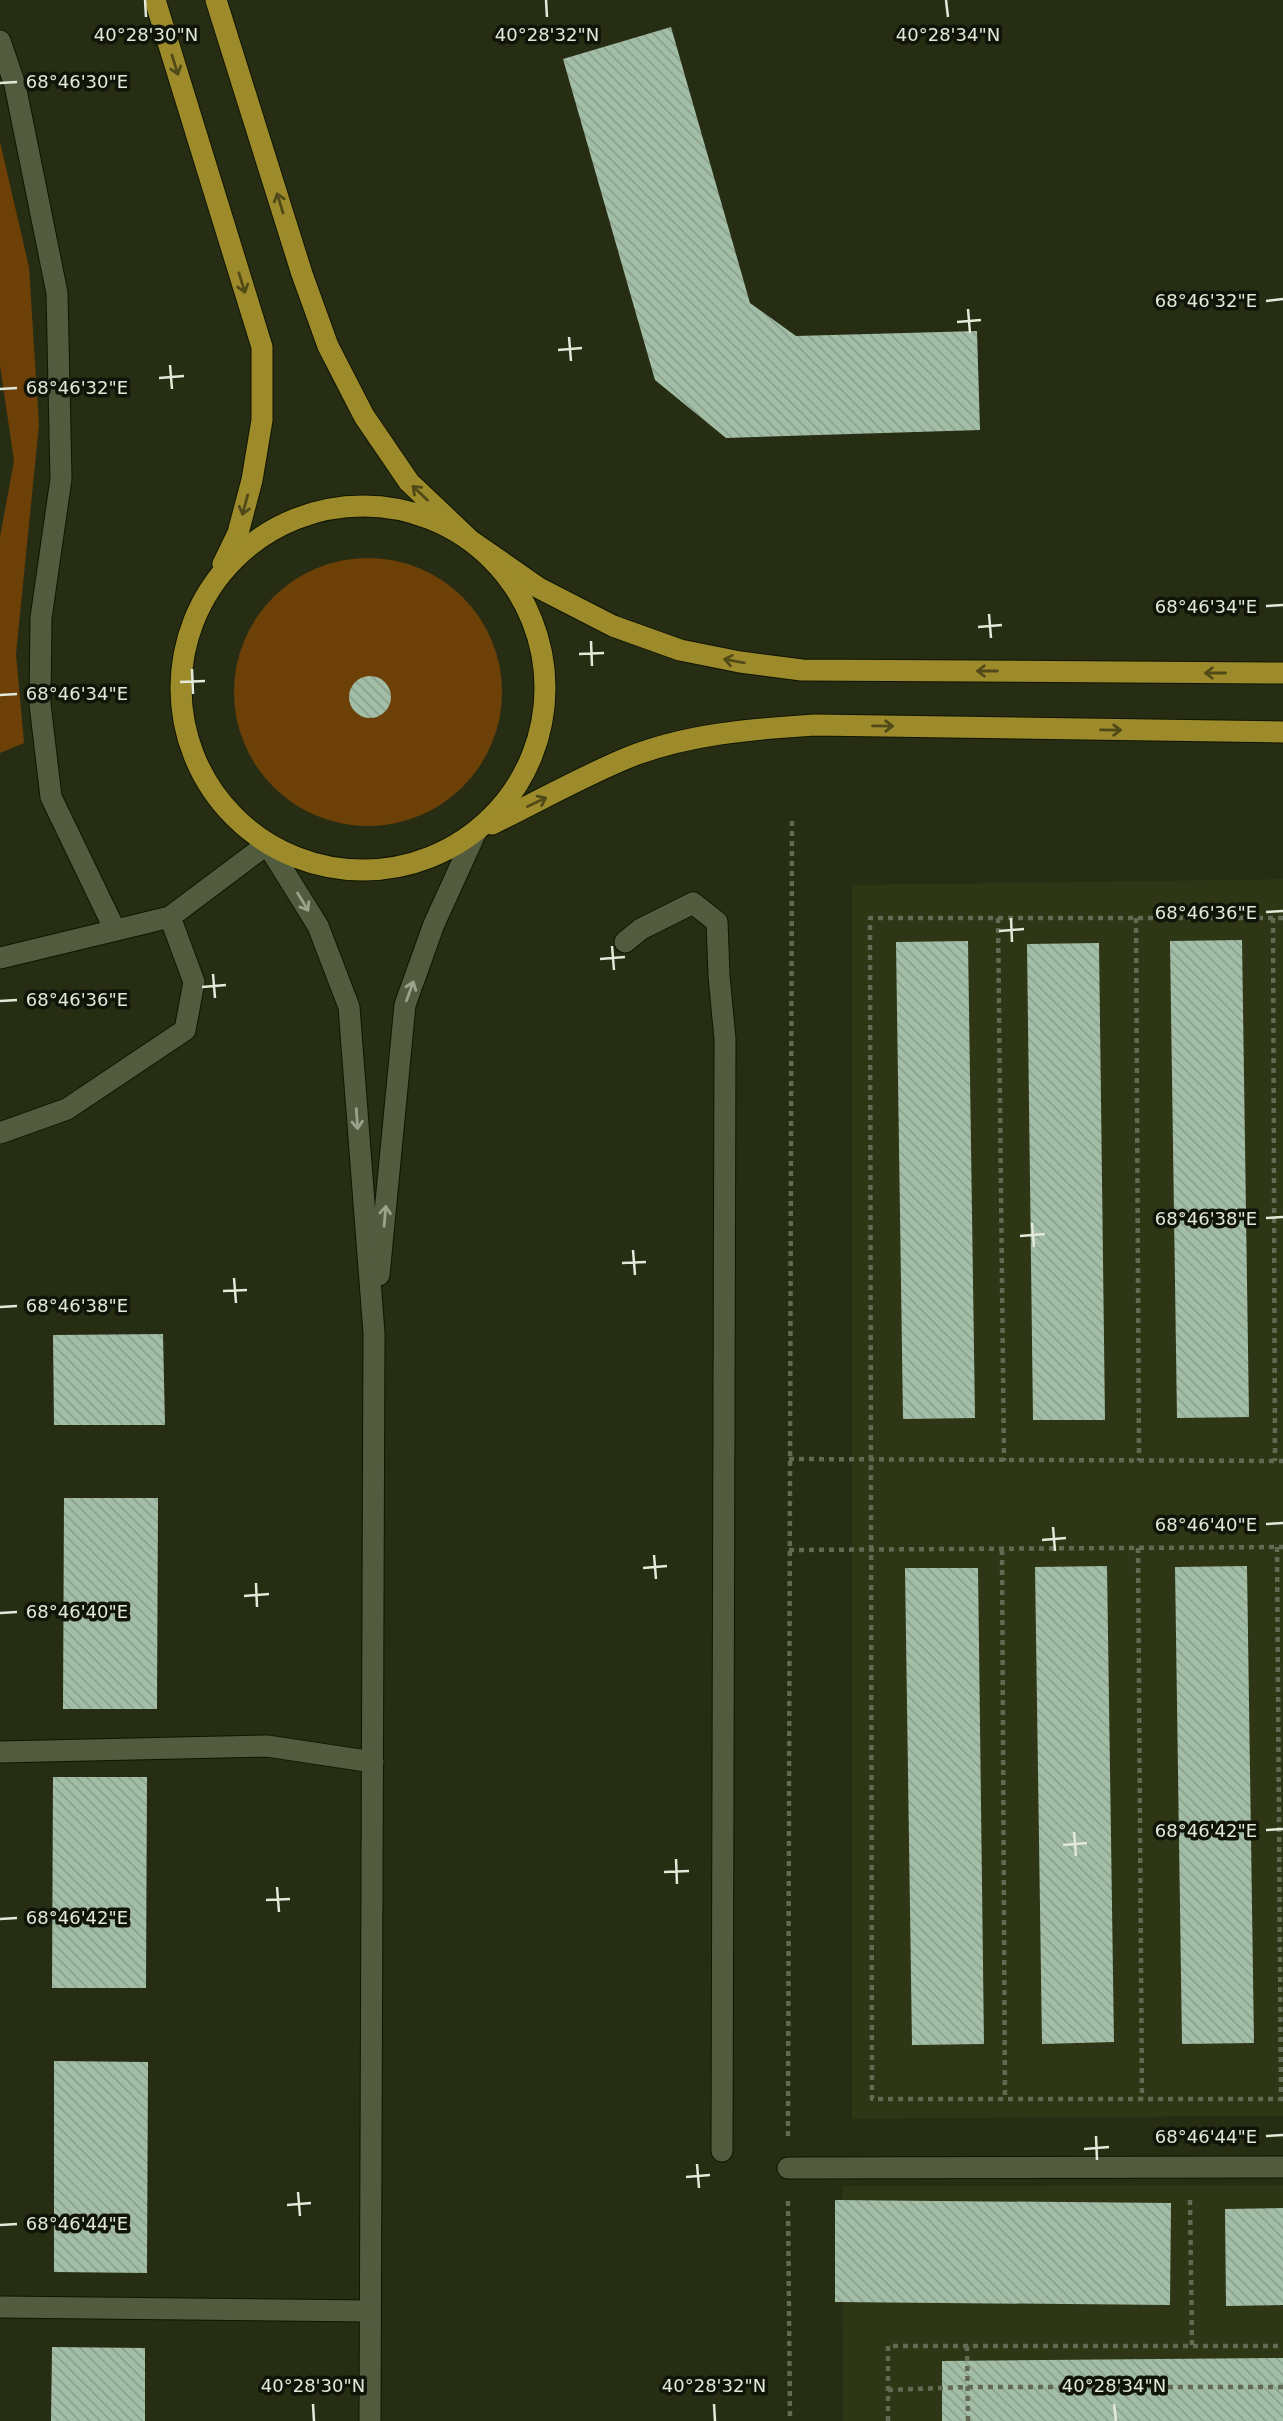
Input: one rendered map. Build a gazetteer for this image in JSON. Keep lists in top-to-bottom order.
{
  "coordinates": [
    "40°28'30\"N",
    "40°28'32\"N",
    "40°28'34\"N",
    "68°46'30\"E",
    "68°46'32\"E",
    "68°46'34\"E",
    "68°46'36\"E",
    "68°46'38\"E",
    "68°46'40\"E",
    "68°46'42\"E",
    "68°46'44\"E"
  ]
}
